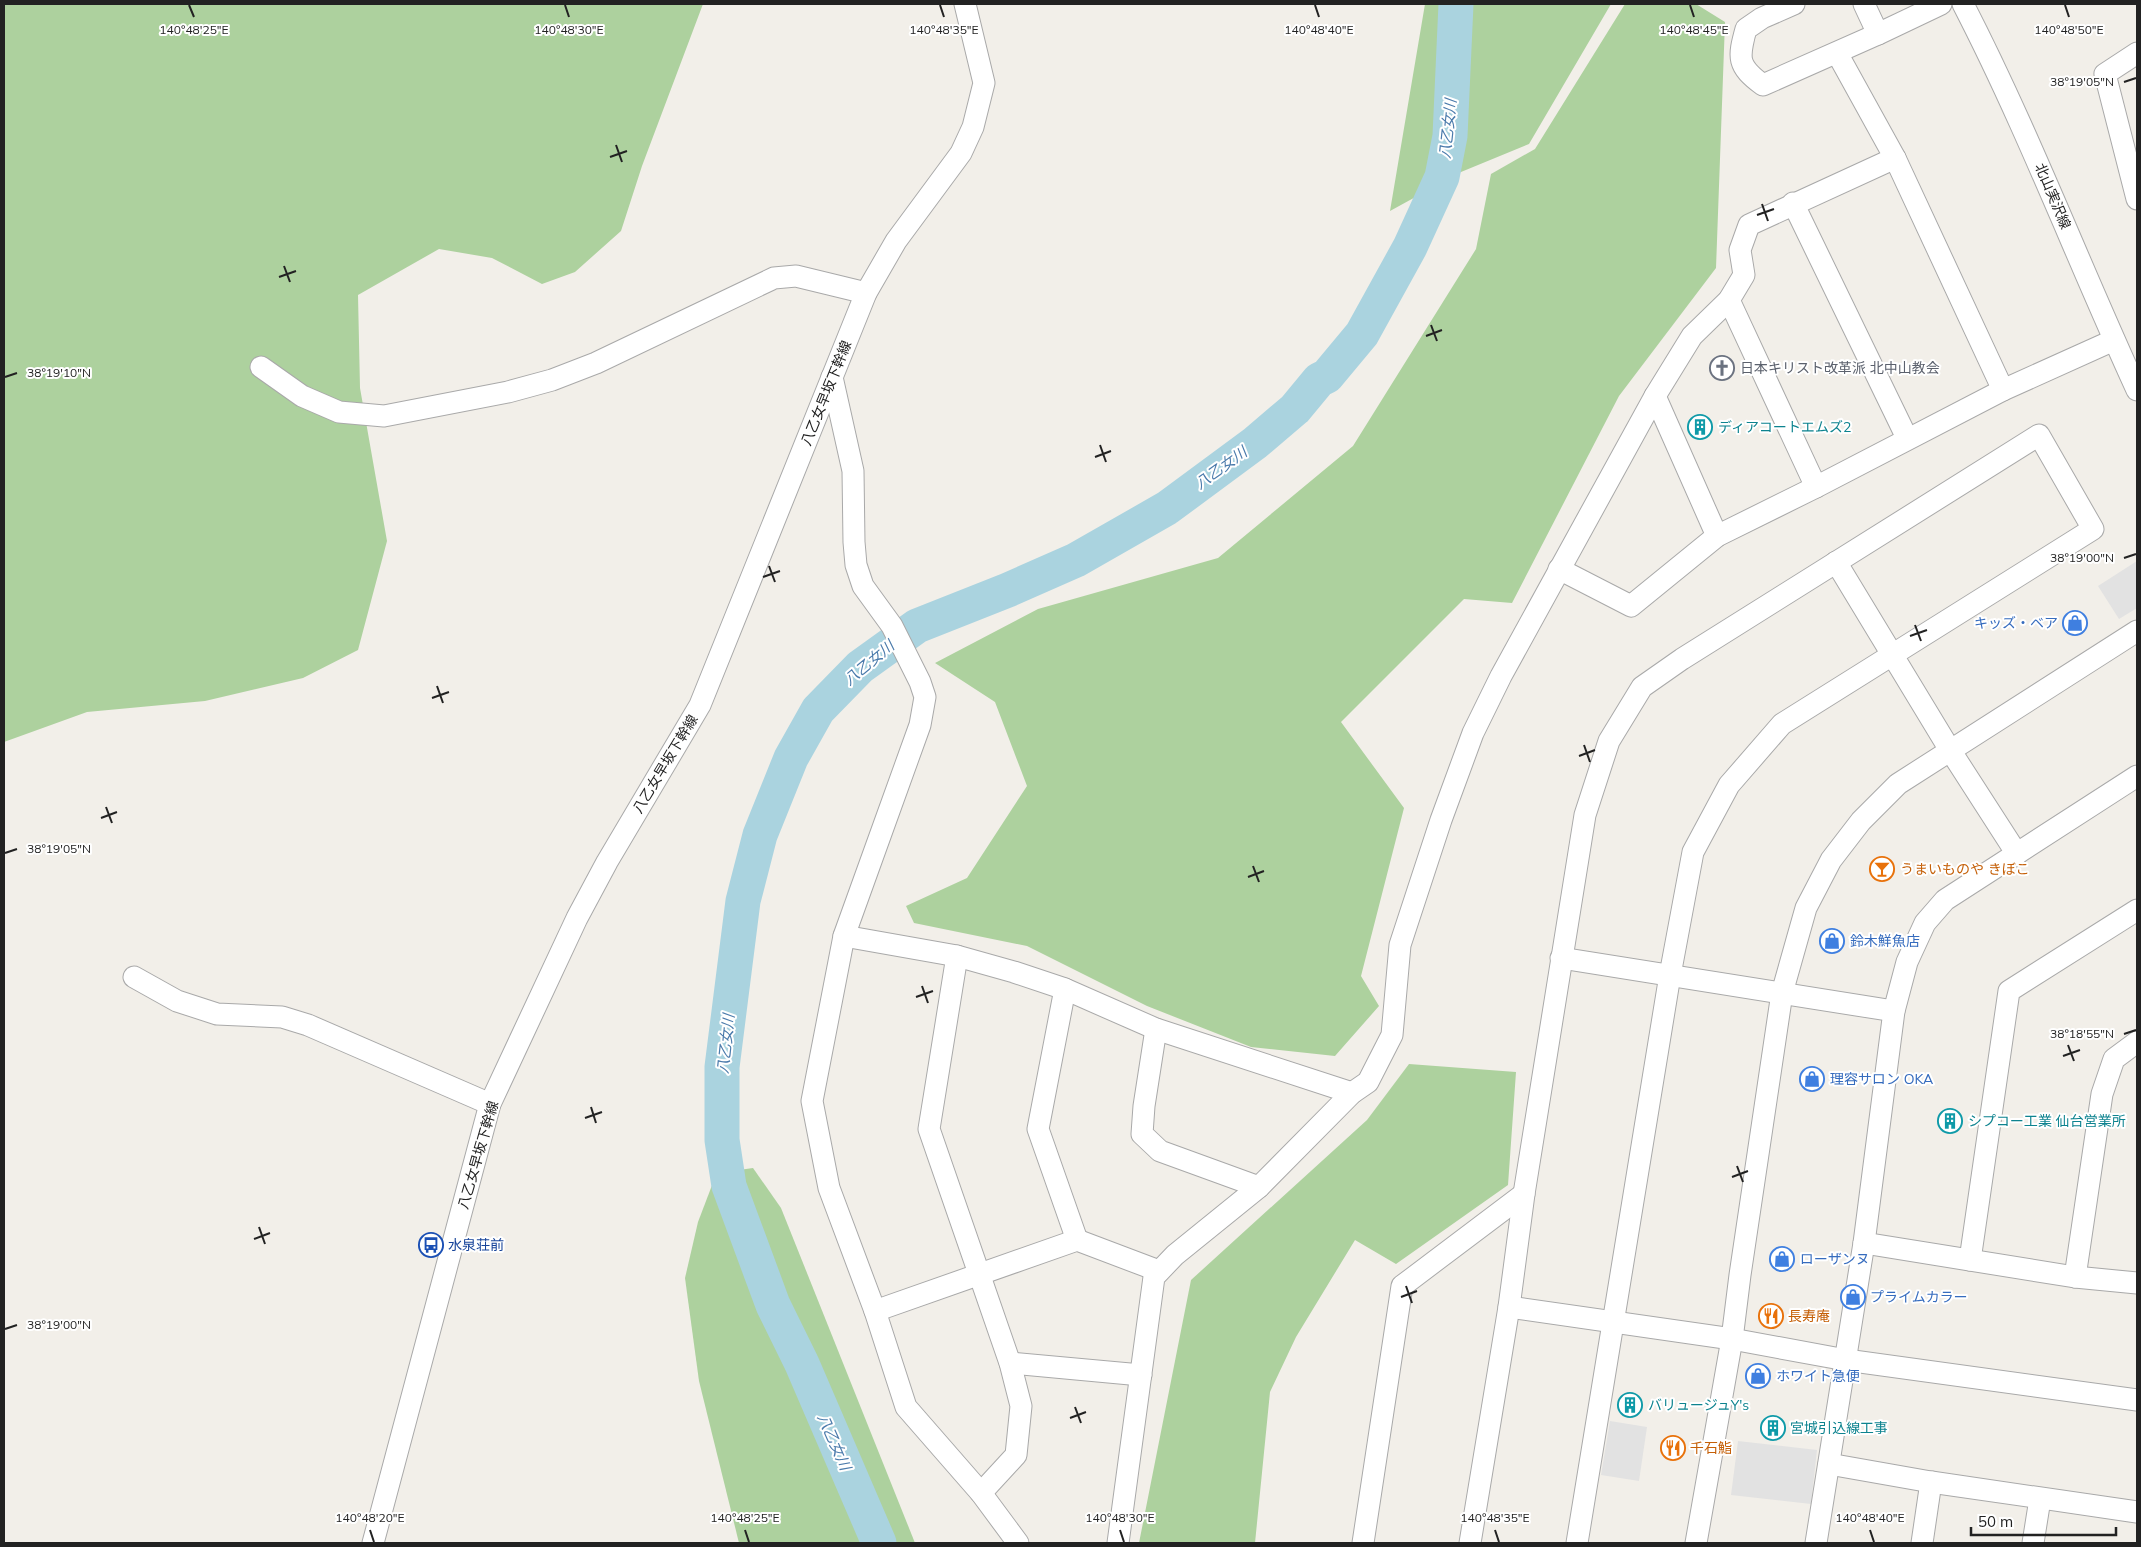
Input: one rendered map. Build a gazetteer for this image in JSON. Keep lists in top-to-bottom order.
{
  "streets": {
    "street": ["北山実沢線", "八乙女早坂下幹線"]
  },
  "water": ["八乙女川"],
  "places": {
    "church": ["日本キリスト改革派 北中山教会"],
    "building": [
      "ディアコートエムズ2",
      "シプコー工業 仙台営業所",
      "バリュージュY's",
      "宮城引込線工事"
    ],
    "shop": [
      "キッズ・ベア",
      "鈴木鮮魚店",
      "理容サロン OKA",
      "ローザンヌ",
      "プライムカラー",
      "ホワイト急便"
    ],
    "bar": ["うまいものや きぼこ"],
    "bus stop": ["水泉荘前"],
    "restaurant": ["長寿庵", "千石鮨"]
  },
  "scale_bar": "50 m",
  "coordinates": [
    "140°48'50\"E",
    "140°48'25\"E",
    "140°48'30\"E",
    "140°48'35\"E",
    "140°48'40\"E",
    "140°48'45\"E",
    "38°19'05\"N",
    "38°19'10\"N",
    "38°19'00\"N",
    "38°18'55\"N",
    "140°48'20\"E"
  ]
}
